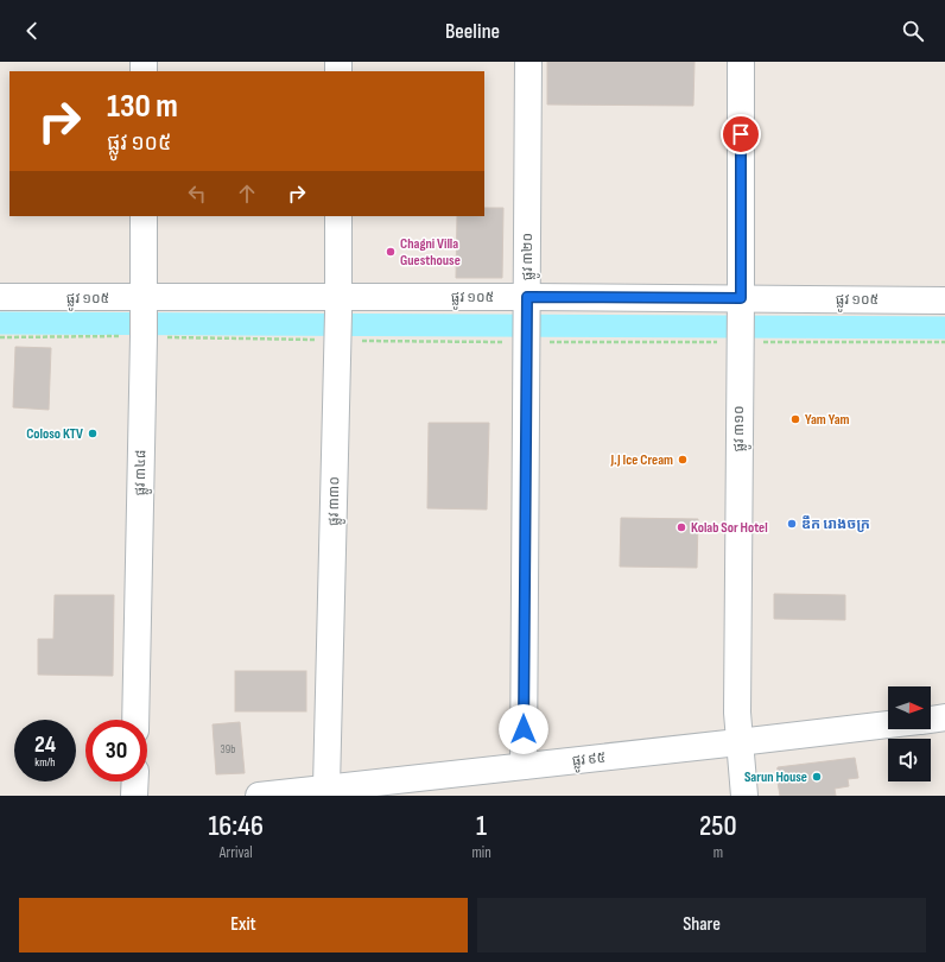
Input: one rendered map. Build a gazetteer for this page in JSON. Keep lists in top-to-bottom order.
{
  "streets": {
    "street": [
      "ផ្លូវ ៣២០",
      "ផ្លូវ ១០៥",
      "ផ្លូវ ៣១០",
      "ផ្លូវ ៣៤៨",
      "ផ្លូវ ៣៣០",
      "ផ្លូវ ៩៥"
    ]
  },
  "crossings": [
    ["ផ្លូវ ៣២០", "ផ្លូវ ១០៥"],
    ["ផ្លូវ ៣២០", "ផ្លូវ ៩៥"],
    ["ផ្លូវ ១០៥", "ផ្លូវ ៣១០"],
    ["ផ្លូវ ១០៥", "ផ្លូវ ៣៤៨"],
    ["ផ្លូវ ១០៥", "ផ្លូវ ៣៣០"],
    ["ផ្លូវ ៣១០", "ផ្លូវ ៩៥"],
    ["ផ្លូវ ៣៣០", "ផ្លូវ ៩៥"]
  ],
  "places": [
    "Chagni Villa Guesthouse",
    "Yam Yam",
    "Coloso KTV",
    "J.J Ice Cream",
    "ឌឹក រោងចក្រ",
    "Kolab Sor Hotel",
    "Sarun House"
  ],
  "house_numbers": ["39b"],
  "north": "right",
  "page": {
    "header": "Beeline",
    "turn": ["130 m", "ផ្លូវ ១០៥"],
    "speed": "24 km/h",
    "limit": "30",
    "eta": [
      "16:46",
      "Arrival",
      "1",
      "min",
      "250",
      "m"
    ],
    "buttons": ["Exit", "Share"]
  }
}
